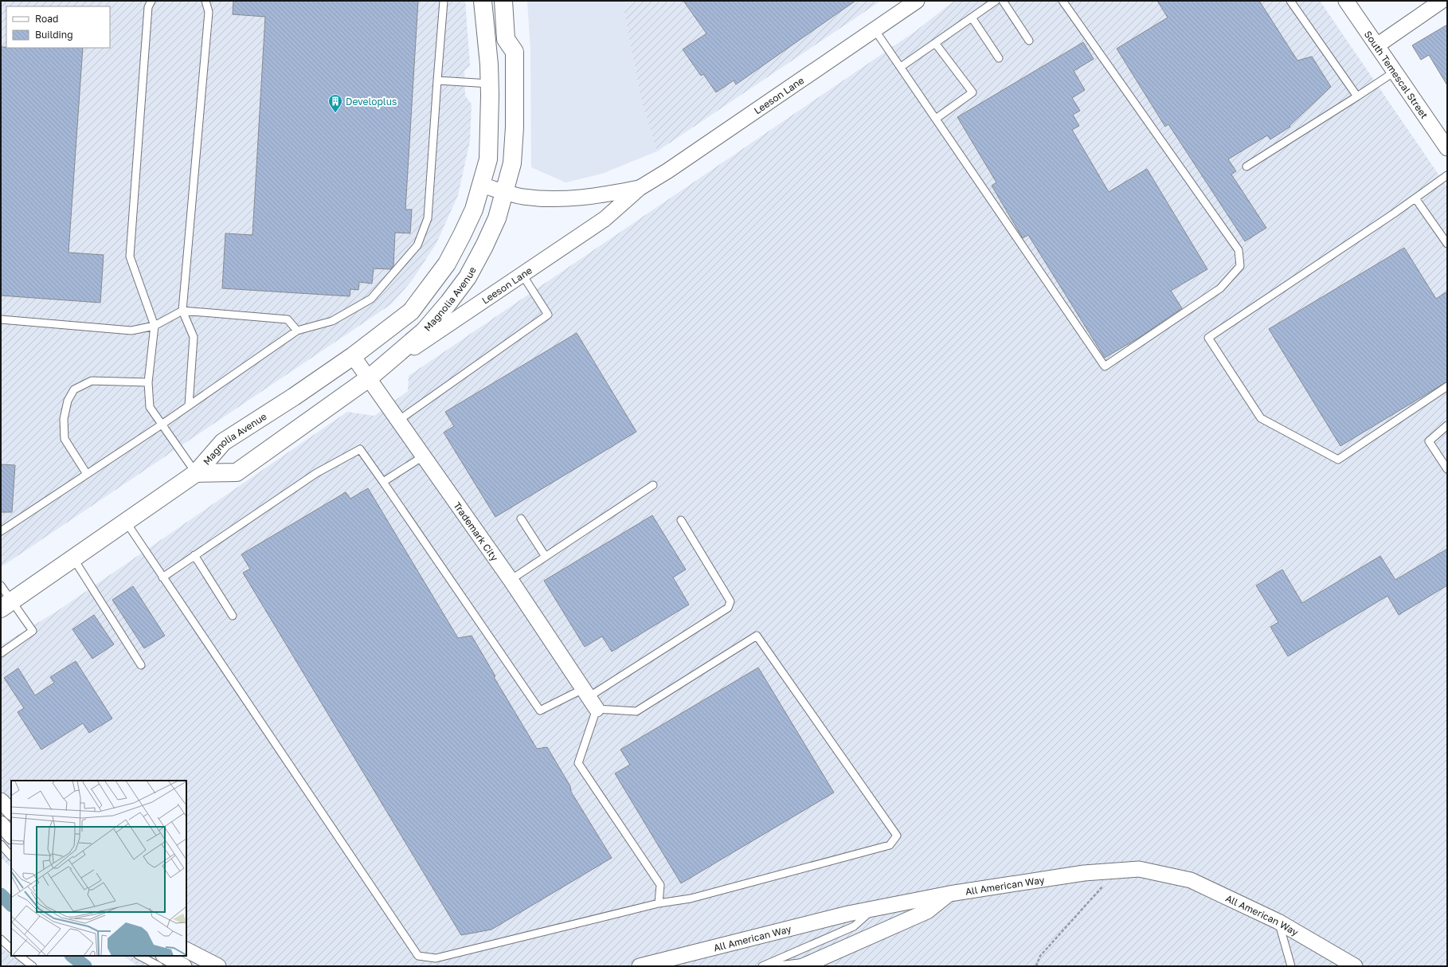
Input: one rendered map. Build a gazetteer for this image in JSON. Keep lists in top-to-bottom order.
{
  "streets": {
    "main road": ["Magnolia Avenue"],
    "street": [
      "South Temescal Street",
      "Leeson Lane",
      "Trademark City",
      "All American Way"
    ]
  },
  "crossings": [
    ["Leeson Lane", "Magnolia Avenue"],
    ["Leeson Lane", "Trademark City"],
    ["Magnolia Avenue", "Trademark City"]
  ],
  "places": {
    "building": ["Developlus"]
  },
  "legend": ["Road", "Building"]
}
